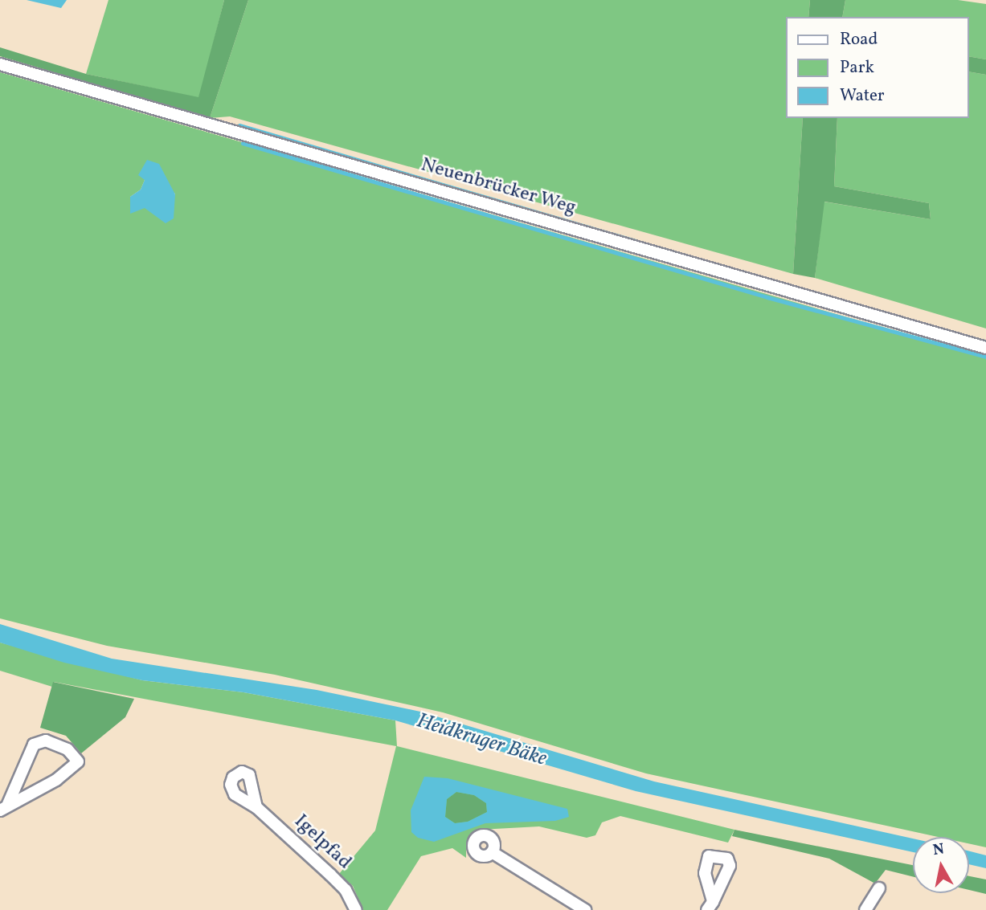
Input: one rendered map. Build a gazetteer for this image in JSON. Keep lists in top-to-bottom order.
{
  "streets": {
    "street": ["Neuenbrücker Weg", "Igelpfad"]
  },
  "water": ["Heidkruger Bäke"],
  "legend": ["Road", "Park", "Water"],
  "north": "top"
}
